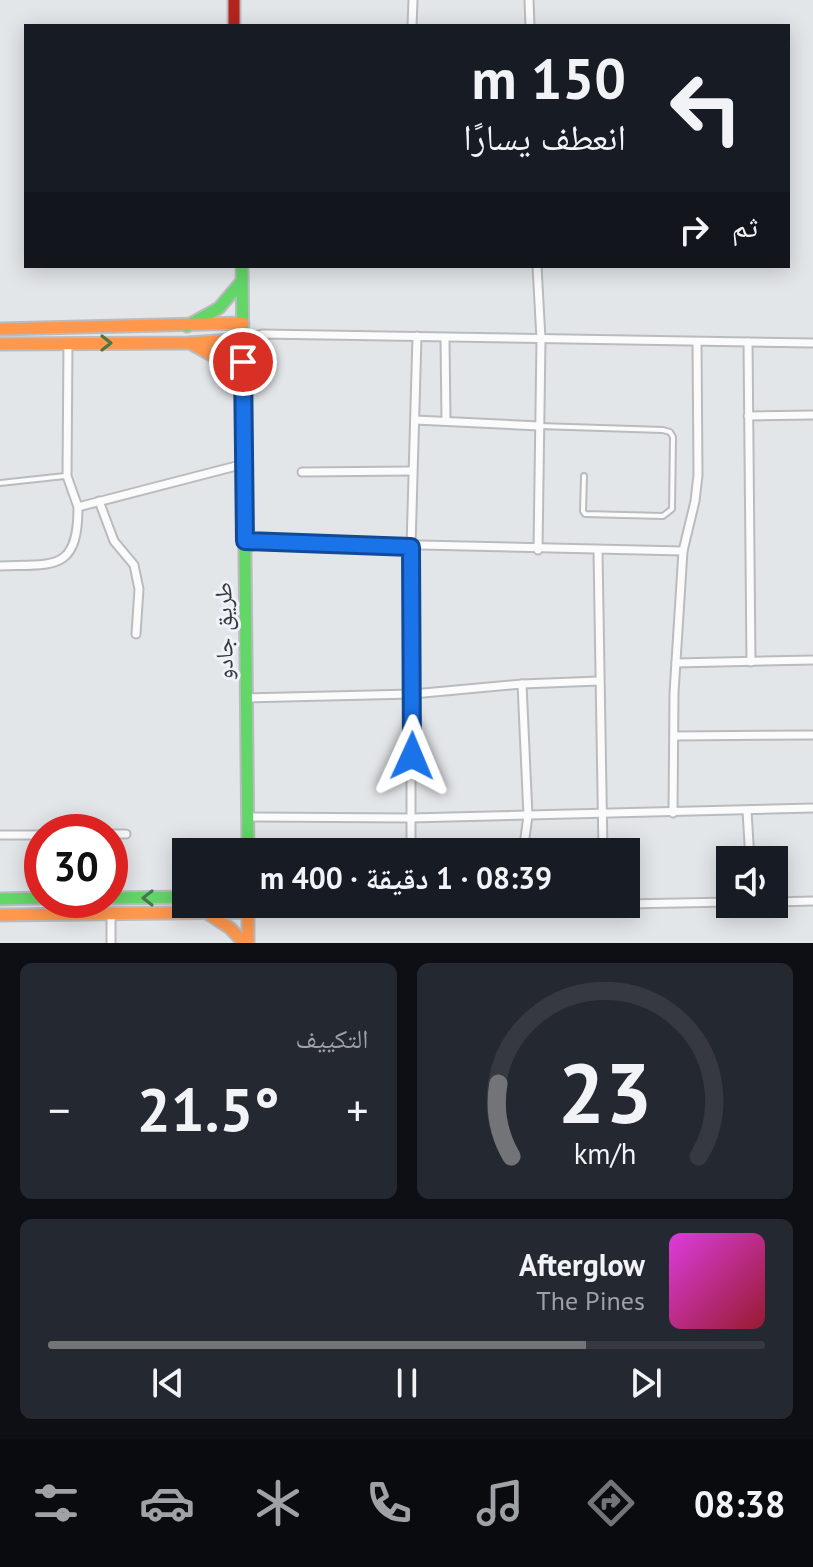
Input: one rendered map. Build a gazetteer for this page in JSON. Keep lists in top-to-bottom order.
{
  "streets": {
    "main road": ["طريق جادو"]
  },
  "page": {
    "turn": ["150 m", "انعطف يسارًا"],
    "then": "ثم",
    "limit": "30",
    "trip": "08:39 · 1 دقيقة · 400 m",
    "tile": "التكييف",
    "heat": ["−", "21.5°", "+"],
    "song": ["Afterglow", "The Pines"],
    "tabs": "08:38",
    "gauge": ["23", "km/h"]
  }
}
